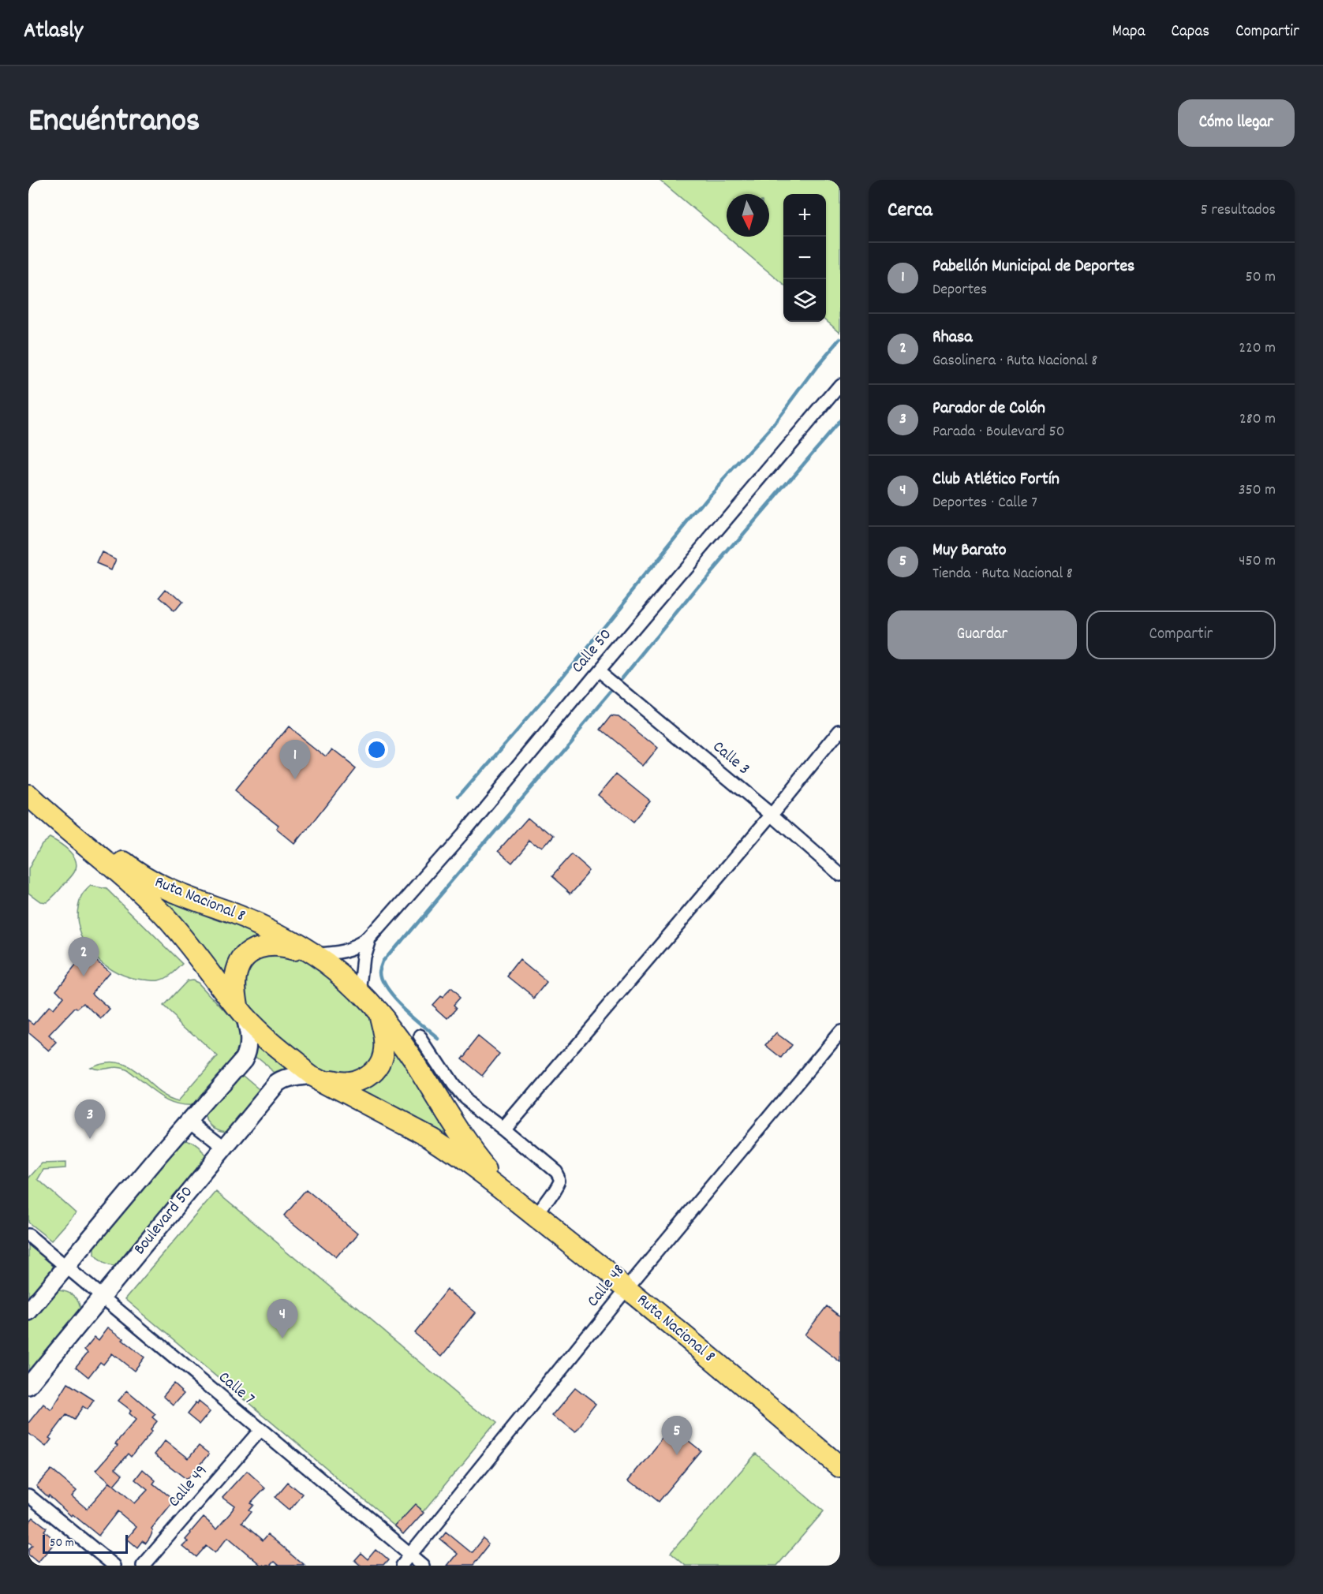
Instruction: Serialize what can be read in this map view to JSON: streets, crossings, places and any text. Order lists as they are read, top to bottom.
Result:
{
  "streets": {
    "highway": ["Ruta Nacional 8"],
    "main road": ["Boulevard 50"],
    "street": [
      "Calle 50",
      "Calle 3",
      "Calle 48",
      "Calle 7",
      "Calle 49"
    ]
  },
  "crossings": [
    ["Calle 50", "Calle 3"],
    ["Calle 50", "Ruta Nacional 8"],
    ["Calle 50", "Boulevard 50"],
    ["Ruta Nacional 8", "Boulevard 50"],
    ["Ruta Nacional 8", "Calle 48"],
    ["Boulevard 50", "Calle 7"],
    ["Calle 48", "Calle 7"],
    ["Calle 7", "Calle 49"]
  ],
  "scale_bar": "50 m",
  "north": "bottom",
  "page": {
    "header": "Atlasly",
    "nav": ["Mapa", "Capas", "Compartir"],
    "title": "Encuéntranos",
    "buttons": [
      "Cómo llegar",
      ["Guardar", "Compartir"]
    ],
    "heading": ["Cerca", "5 resultados"],
    "map_buttons": ["+", "−"],
    "list": [
      {
        "mark": "1",
        "name": "Pabellón Municipal de Deportes",
        "note": "Deportes",
        "value": "50 m"
      },
      {
        "mark": "2",
        "name": "Rhasa",
        "note": "Gasolinera · Ruta Nacional 8",
        "value": "220 m"
      },
      {
        "mark": "3",
        "name": "Parador de Colón",
        "note": "Parada · Boulevard 50",
        "value": "280 m"
      },
      {
        "mark": "4",
        "name": "Club Atlético Fortín",
        "note": "Deportes · Calle 7",
        "value": "350 m"
      },
      {
        "mark": "5",
        "name": "Muy Barato",
        "note": "Tienda · Ruta Nacional 8",
        "value": "450 m"
      }
    ],
    "pins": [
      "1",
      "2",
      "3",
      "4",
      "5"
    ],
    "scale": "50 m"
  }
}
